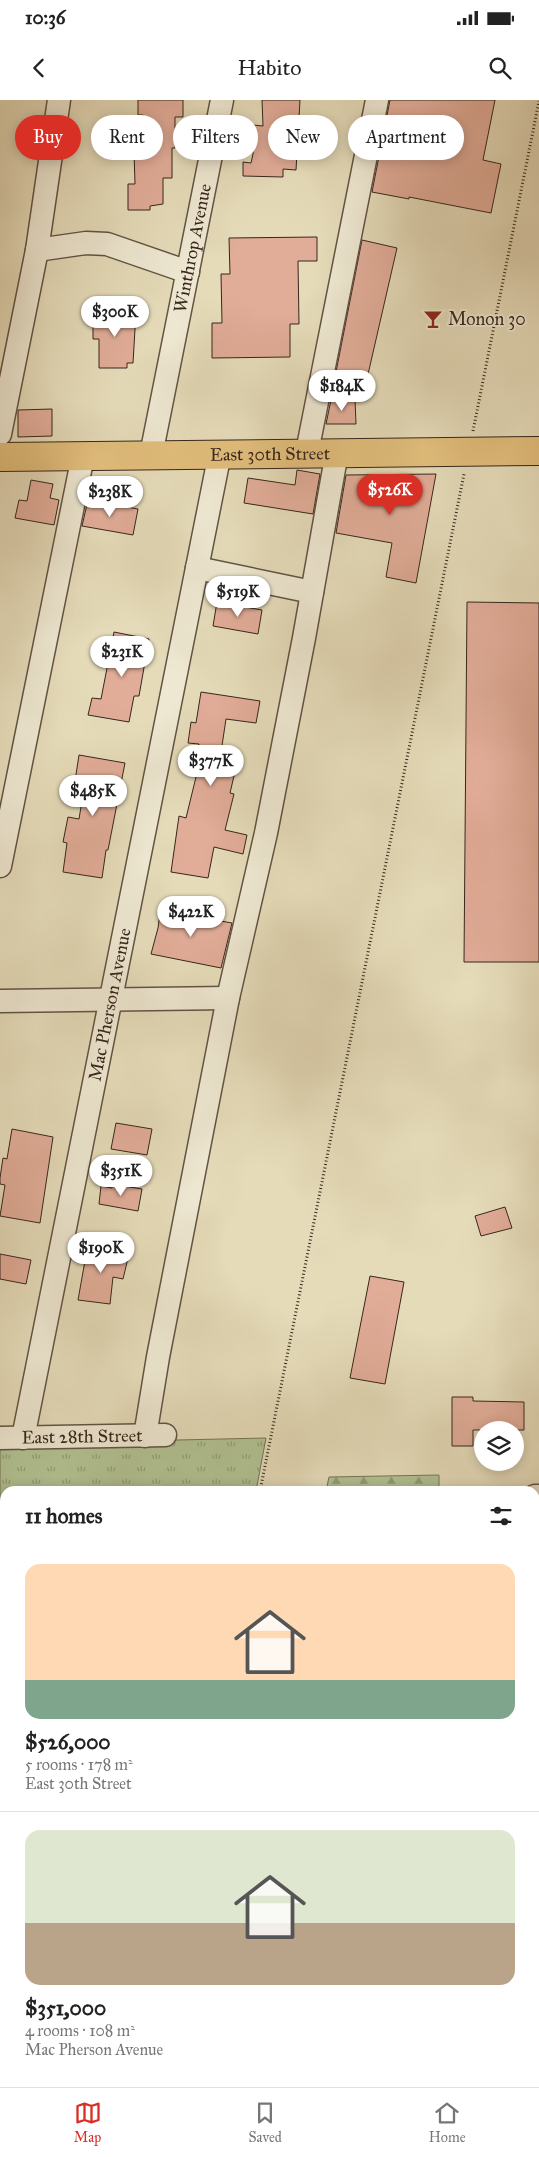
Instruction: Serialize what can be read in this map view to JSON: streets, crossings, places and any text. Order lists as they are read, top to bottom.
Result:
{
  "streets": {
    "main road": ["East 30th Street"],
    "street": ["Winthrop Avenue", "Mac Pherson Avenue", "East 28th Street"]
  },
  "crossings": [
    ["Winthrop Avenue", "East 30th Street"],
    ["East 30th Street", "Mac Pherson Avenue"],
    ["Mac Pherson Avenue", "East 28th Street"]
  ],
  "places": {
    "bar": ["Monon 30"]
  },
  "page": {
    "status": "10:36",
    "header": "Habito",
    "chip": [
      "Buy",
      "Rent",
      "Filters",
      "New",
      "Apartment"
    ],
    "price": [
      "$300K",
      "$184K",
      "$526K",
      "$238K",
      "$519K",
      "$231K",
      "$377K",
      "$485K",
      "$422K",
      "$351K",
      "$190K"
    ],
    "heading": "11 homes",
    "list": [
      {
        "name": "$526,000",
        "note": "5 rooms · 178 m² · East 30th Street"
      },
      {
        "name": "$351,000",
        "note": "4 rooms · 108 m² · Mac Pherson Avenue"
      }
    ],
    "tabs": ["Map", "Saved", "Home"]
  }
}
